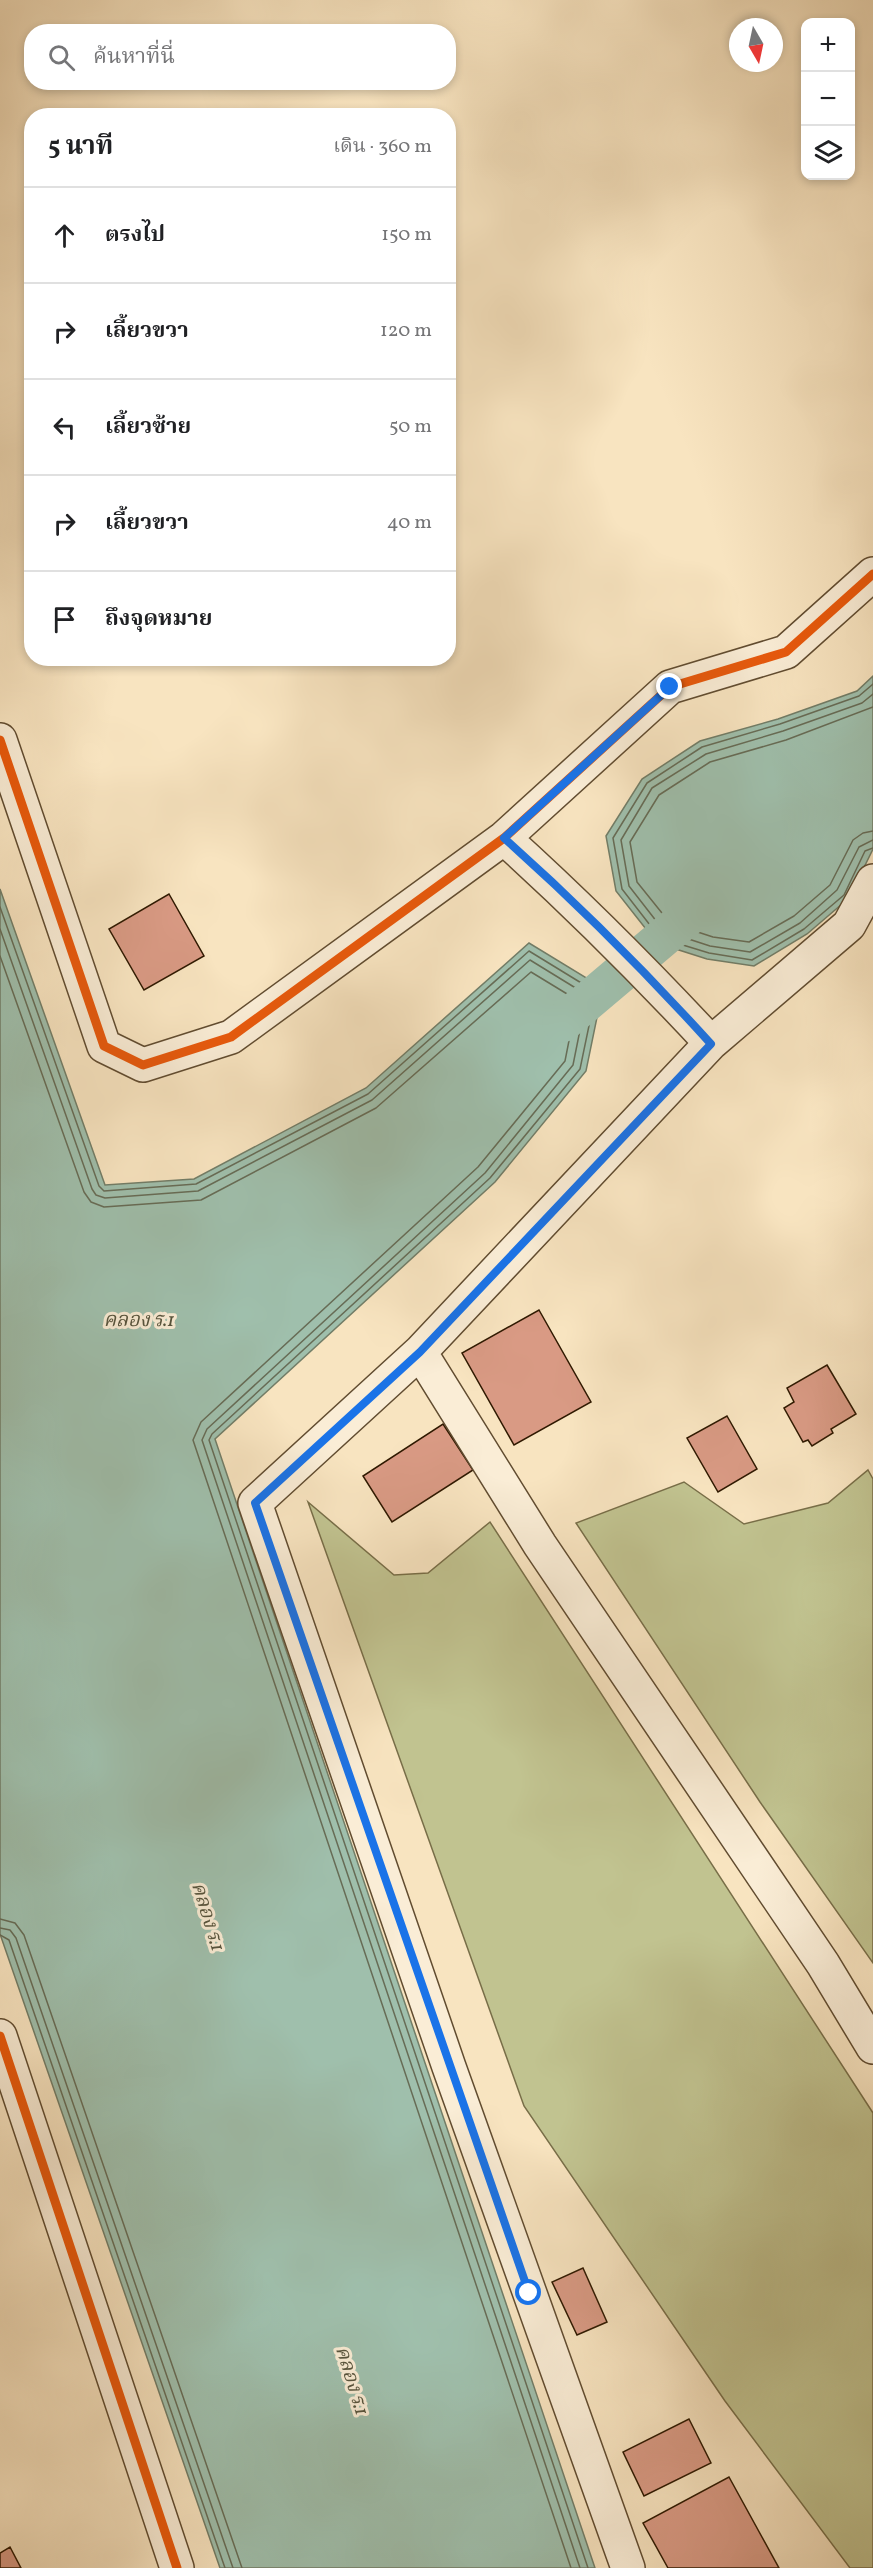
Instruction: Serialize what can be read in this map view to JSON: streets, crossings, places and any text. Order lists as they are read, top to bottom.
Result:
{
  "water": ["คลอง ร.1"],
  "north": "bottom",
  "page": {
    "map_buttons": ["+", "−"],
    "search": "ค้นหาที่นี่",
    "heading": ["5 นาที", "เดิน · 360 m"],
    "list": [
      ["ตรงไป", "150 m"],
      ["เลี้ยวขวา", "120 m"],
      ["เลี้ยวซ้าย", "50 m"],
      ["เลี้ยวขวา", "40 m"],
      "ถึงจุดหมาย"
    ]
  }
}
